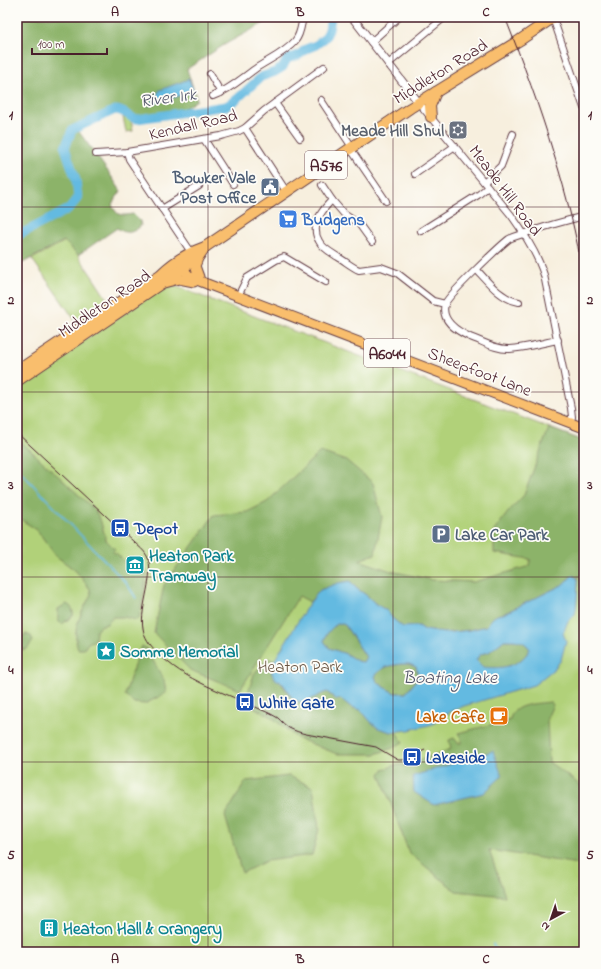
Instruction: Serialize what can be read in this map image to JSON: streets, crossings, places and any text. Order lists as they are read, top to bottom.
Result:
{
  "streets": {
    "highway": ["Middleton Road", "A576"],
    "main road": ["A6044", "Sheepfoot Lane"],
    "street": ["Kendall Road", "Meade Hill Road"]
  },
  "crossings": [
    ["Middleton Road", "A576"],
    ["Middleton Road", "Meade Hill Road"],
    ["Middleton Road", "Sheepfoot Lane"],
    ["A576", "Sheepfoot Lane"],
    ["Meade Hill Road", "Sheepfoot Lane"]
  ],
  "water": ["River Irk", "Boating Lake"],
  "parks": ["Heaton Park"],
  "places": {
    "synagogue": ["Meade Hill Shul"],
    "public building": ["Bowker Vale Post Office"],
    "supermarket": ["Budgens"],
    "bus stop": ["Depot", "White Gate", "Lakeside"],
    "parking": ["Lake Car Park"],
    "museum": ["Heaton Park Tramway"],
    "place": ["Somme Memorial"],
    "cafe": ["Lake Cafe"],
    "building": ["Heaton Hall & Orangery"]
  },
  "scale_bar": "100 m",
  "north": "bottom left",
  "grid": {
    "columns": ["A", "B", "C"],
    "rows": [
      "1",
      "2",
      "3",
      "4",
      "5"
    ]
  }
}
